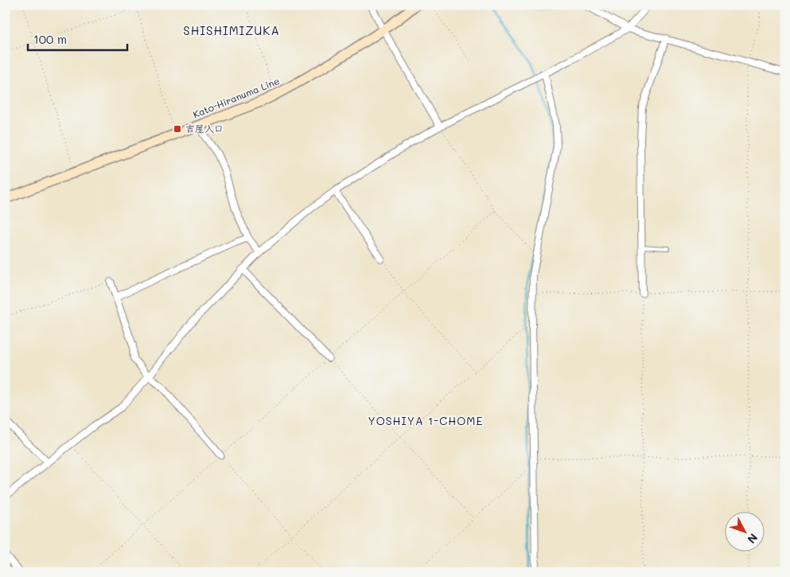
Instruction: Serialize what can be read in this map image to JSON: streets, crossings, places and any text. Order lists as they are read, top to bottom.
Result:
{
  "streets": {
    "main road": ["Kato-Hiranuma Line"]
  },
  "districts": ["SHISHIMIZUKA", "YOSHIYA 1-CHOME"],
  "places": {
    "transit": ["吉屋入口"]
  },
  "scale_bar": "100 m",
  "north": "bottom right"
}
